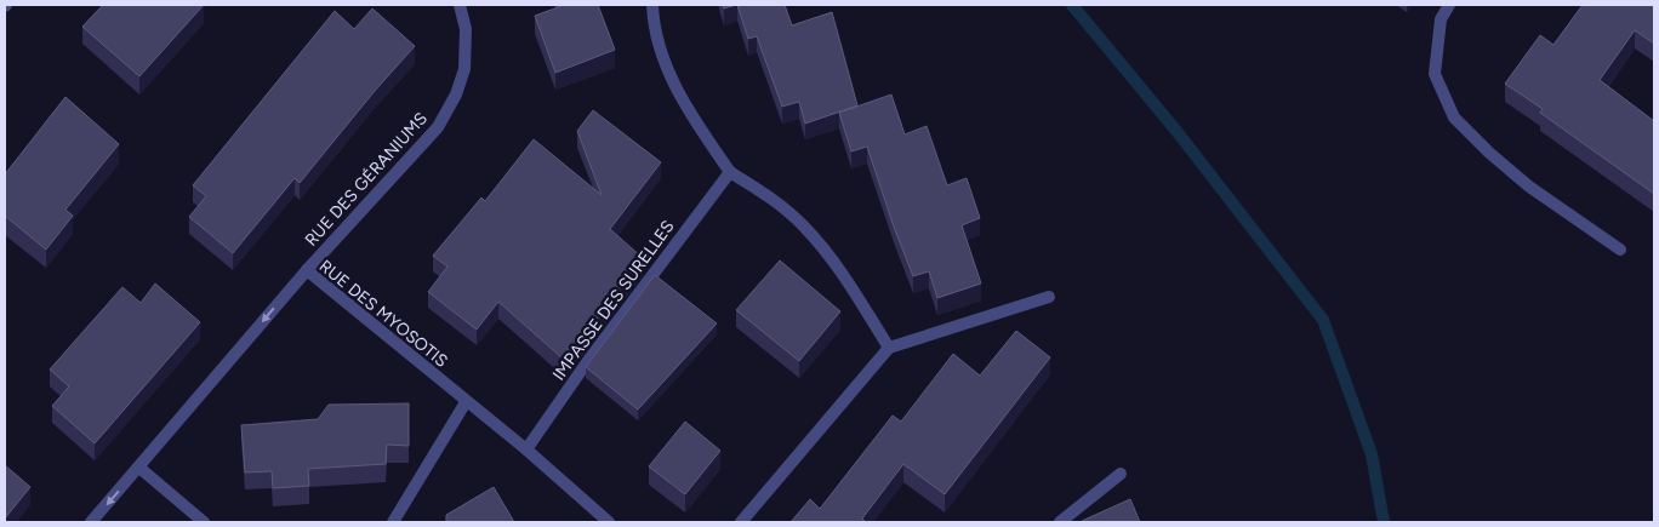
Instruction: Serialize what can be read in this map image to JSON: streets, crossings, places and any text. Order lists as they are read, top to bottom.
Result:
{
  "streets": {
    "street": ["RUE DES GÉRANIUMS", "IMPASSE DES SURELLES", "RUE DES MYOSOTIS"]
  },
  "crossings": [
    ["RUE DES GÉRANIUMS", "RUE DES MYOSOTIS"],
    ["IMPASSE DES SURELLES", "RUE DES MYOSOTIS"]
  ],
  "one_way": ["RUE DES MYOSOTIS"]
}
